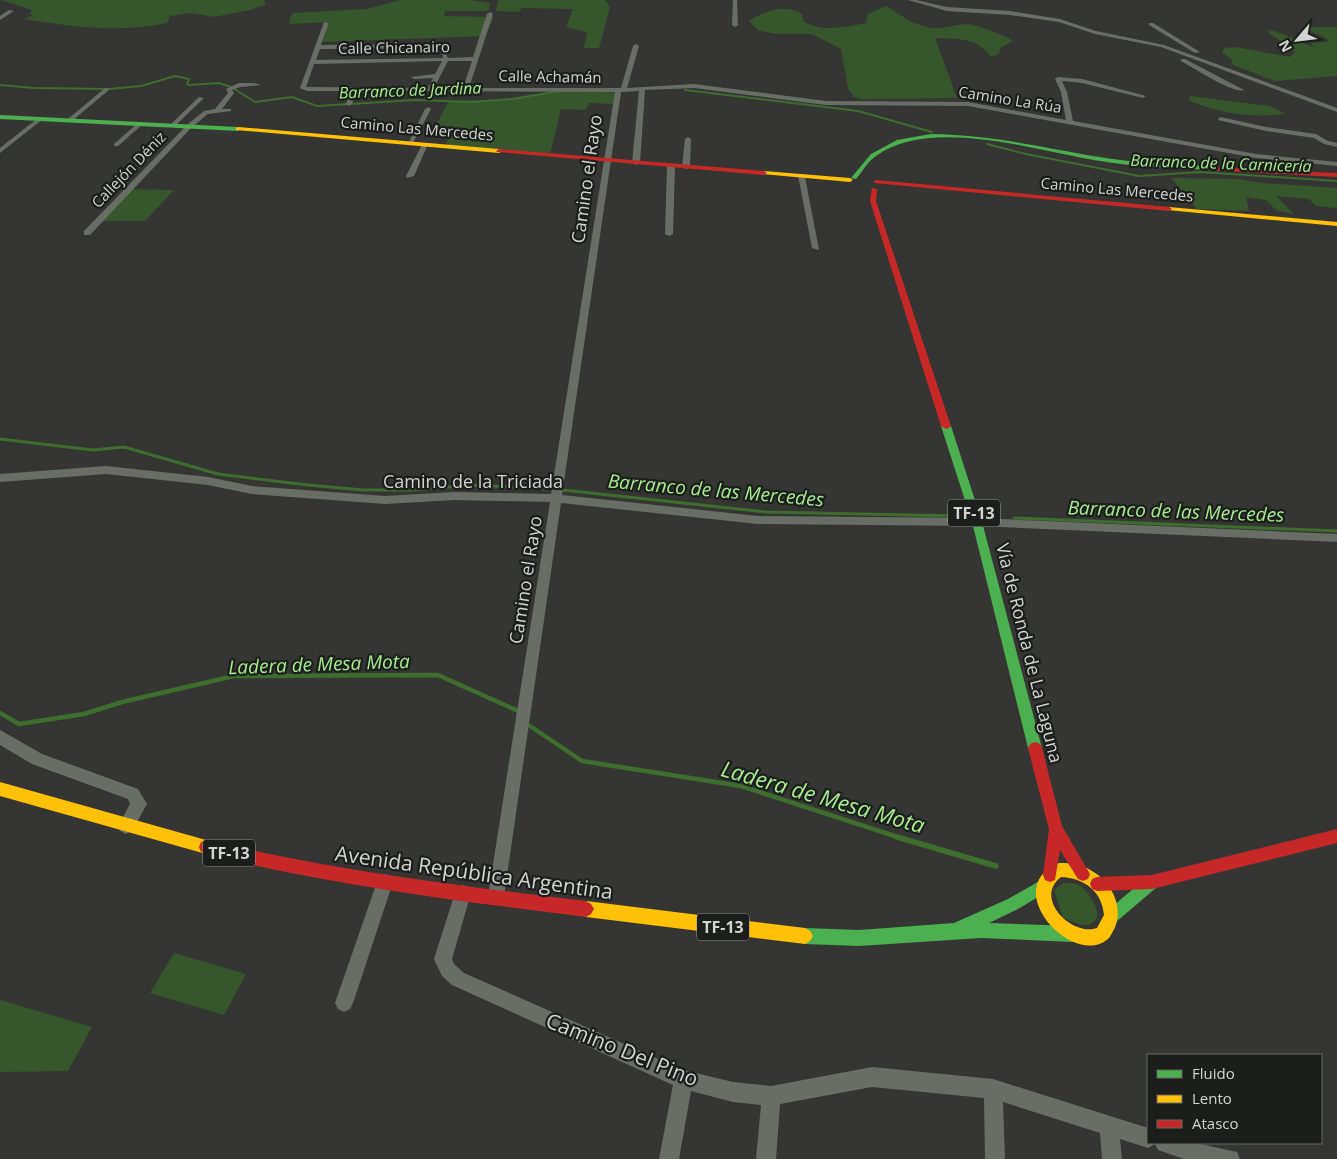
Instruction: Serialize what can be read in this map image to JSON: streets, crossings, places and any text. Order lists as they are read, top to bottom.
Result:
{
  "streets": {
    "main road": [
      "Camino Las Mercedes",
      "TF-13",
      "Vía de Ronda de La Laguna",
      "Avenida República Argentina"
    ],
    "street": [
      "Calle Chicanairo",
      "Calle Achamán",
      "Camino La Rúa",
      "Callejón Déniz",
      "Camino el Rayo",
      "Camino de la Triciada",
      "Camino Del Pino"
    ]
  },
  "crossings": [
    ["Calle Chicanairo", "Calle Achamán"],
    ["Calle Achamán", "Camino La Rúa"],
    ["Calle Achamán", "Camino el Rayo"],
    ["Camino La Rúa", "Camino el Rayo"],
    ["Camino Las Mercedes", "Callejón Déniz"],
    ["Camino Las Mercedes", "Camino el Rayo"],
    ["Camino Las Mercedes", "Vía de Ronda de La Laguna"],
    ["Camino el Rayo", "Camino de la Triciada"],
    ["Camino el Rayo", "Avenida República Argentina"],
    ["Camino de la Triciada", "Vía de Ronda de La Laguna"],
    ["TF-13", "Vía de Ronda de La Laguna"],
    ["TF-13", "Avenida República Argentina"],
    ["Vía de Ronda de La Laguna", "Avenida República Argentina"],
    ["Avenida República Argentina", "Camino Del Pino"]
  ],
  "water": [
    "Barranco de Jardina",
    "Barranco de la Carnicería",
    "Barranco de las Mercedes",
    "Ladera de Mesa Mota"
  ],
  "legend": ["Fluido", "Lento", "Atasco"],
  "north": "bottom left"
}
